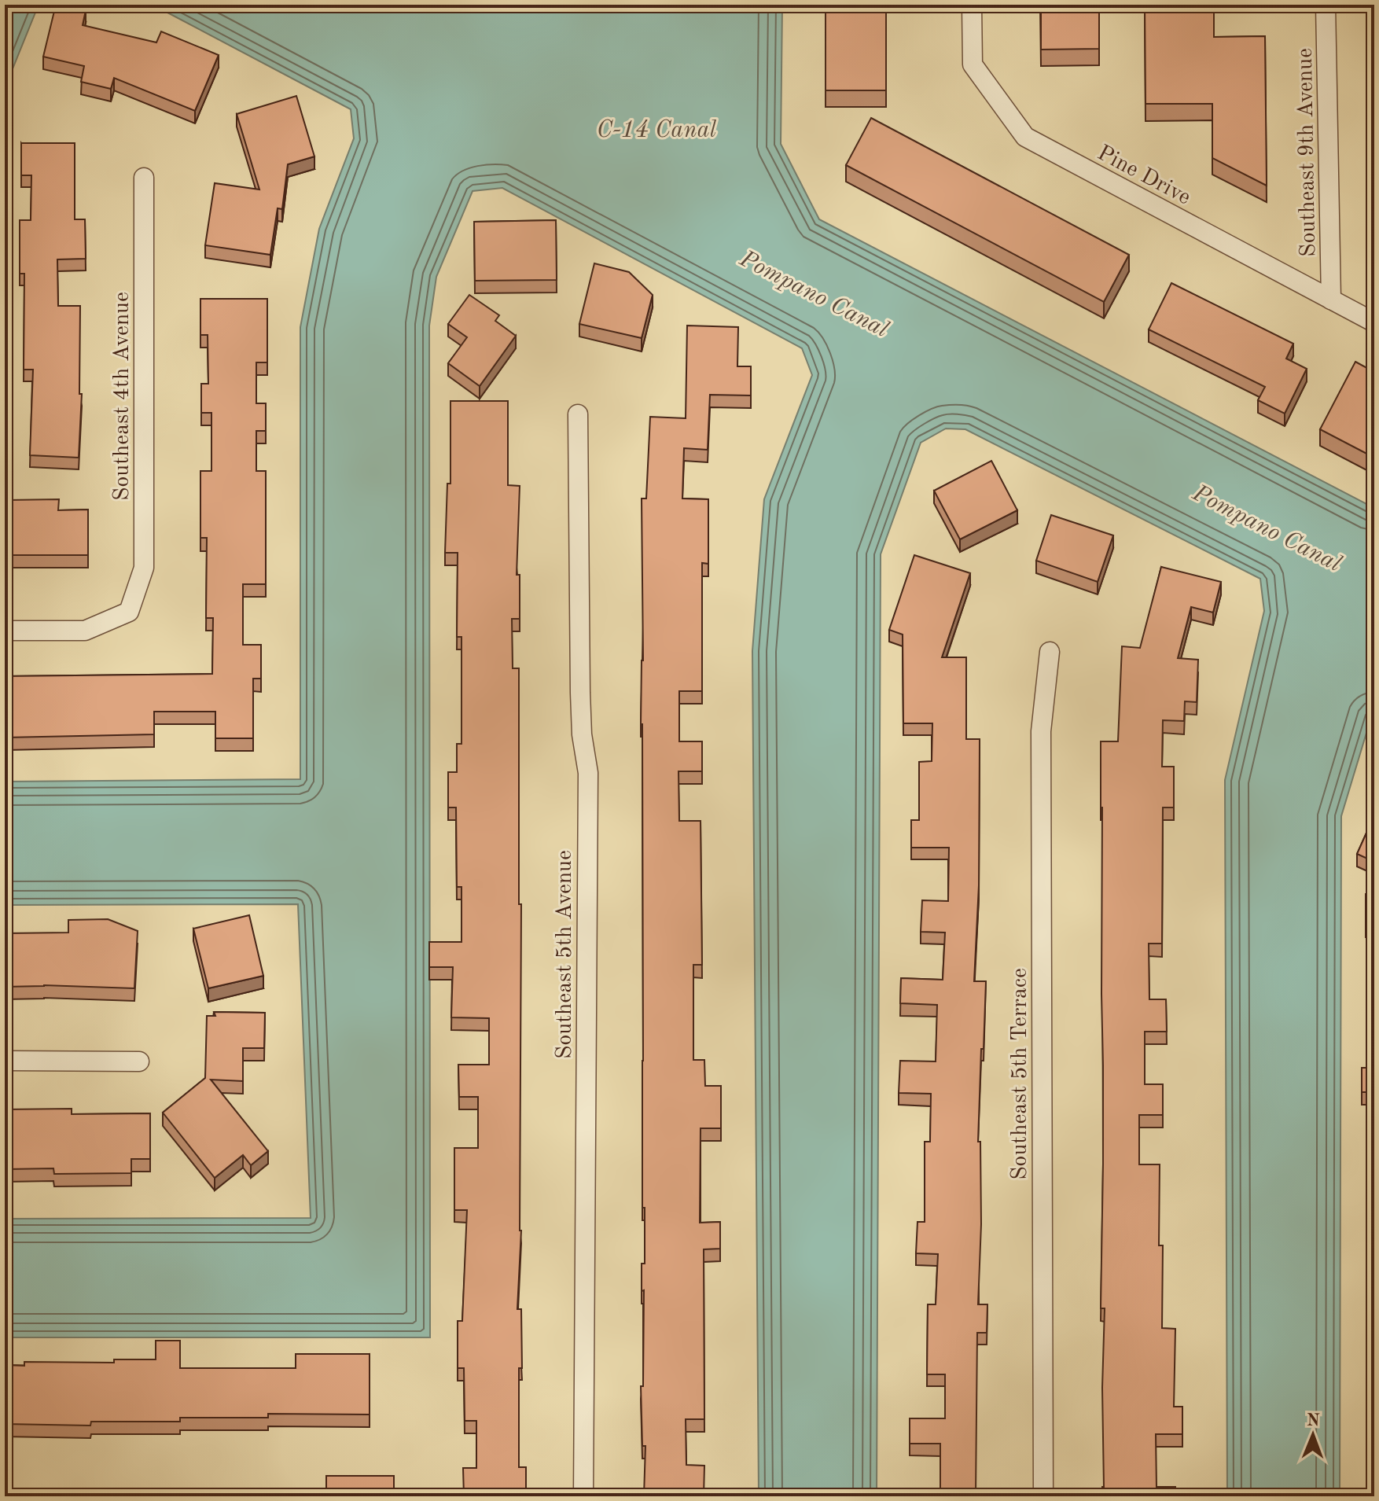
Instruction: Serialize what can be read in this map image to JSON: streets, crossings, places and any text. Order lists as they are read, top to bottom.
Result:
{
  "streets": {
    "street": [
      "Southeast 9th Avenue",
      "Pine Drive",
      "Southeast 4th Avenue",
      "Southeast 5th Avenue",
      "Southeast 5th Terrace"
    ]
  },
  "crossings": [
    ["Southeast 9th Avenue", "Pine Drive"]
  ],
  "water": ["C-14 Canal", "Pompano Canal"],
  "north": "top"
}
